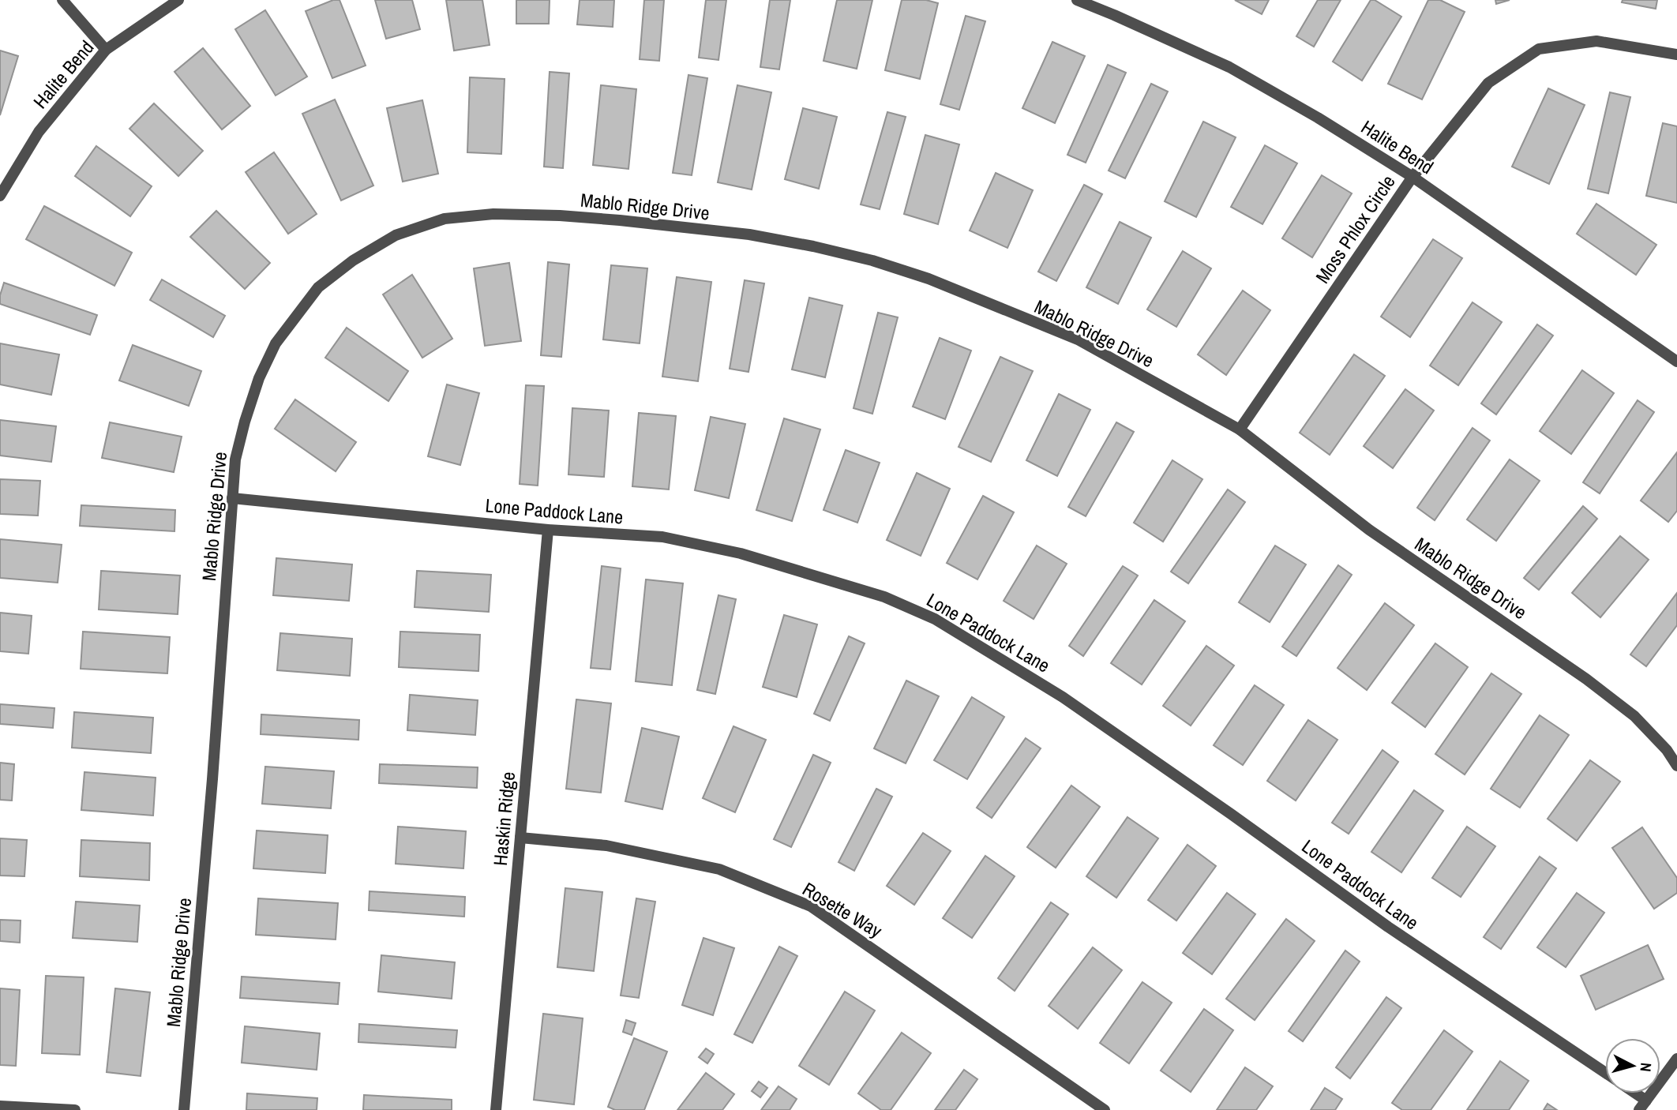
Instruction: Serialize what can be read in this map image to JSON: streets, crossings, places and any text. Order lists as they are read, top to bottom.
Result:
{
  "streets": {
    "street": [
      "Halite Bend",
      "Mablo Ridge Drive",
      "Moss Phlox Circle",
      "Lone Paddock Lane",
      "Haskin Ridge",
      "Rosette Way"
    ]
  },
  "crossings": [
    ["Halite Bend", "Moss Phlox Circle"],
    ["Mablo Ridge Drive", "Moss Phlox Circle"],
    ["Mablo Ridge Drive", "Lone Paddock Lane"],
    ["Lone Paddock Lane", "Haskin Ridge"],
    ["Haskin Ridge", "Rosette Way"]
  ],
  "north": "right"
}
